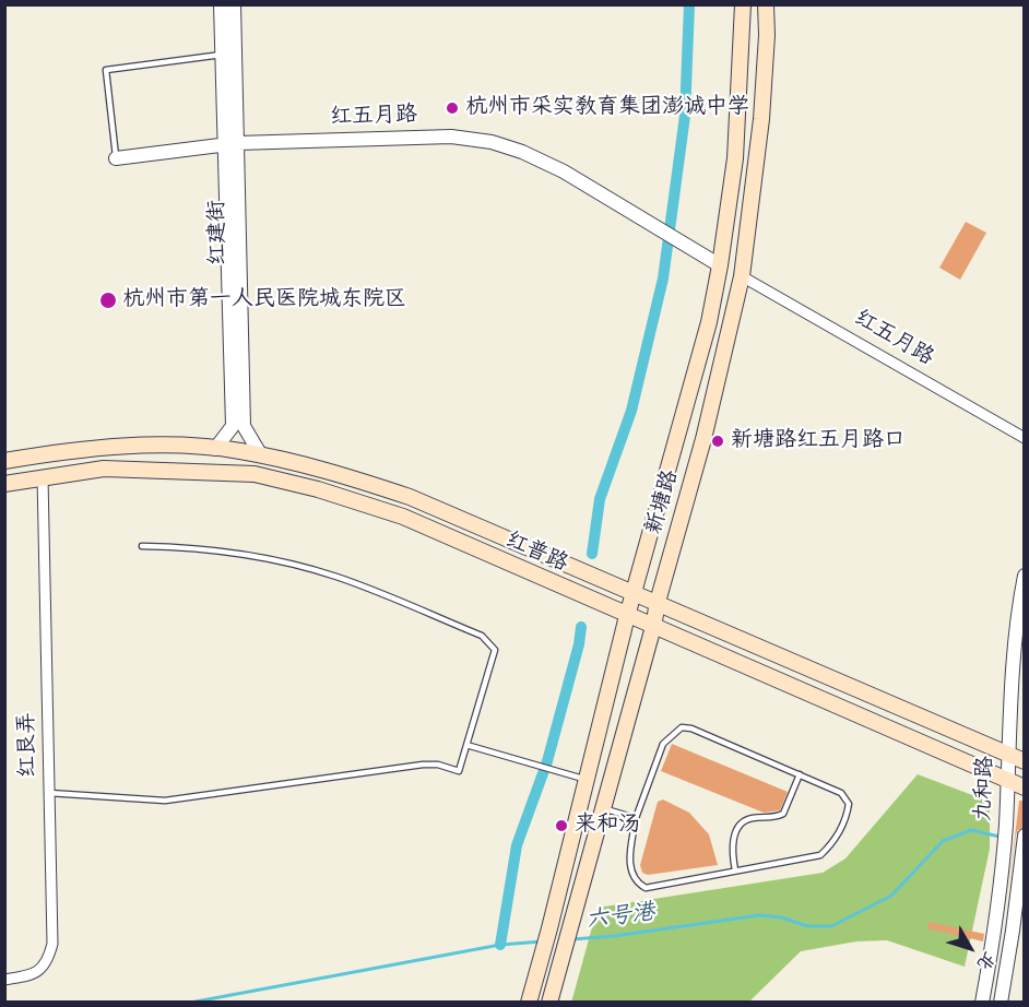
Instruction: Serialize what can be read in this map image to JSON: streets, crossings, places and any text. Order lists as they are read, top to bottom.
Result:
{
  "streets": {
    "main road": ["新塘路", "红普路"],
    "street": [
      "红五月路",
      "红建街",
      "红艮弄",
      "九和路"
    ]
  },
  "crossings": [
    ["红五月路", "红建街"],
    ["红五月路", "新塘路"],
    ["红建街", "红普路"],
    ["新塘路", "红普路"],
    ["红普路", "红艮弄"],
    ["红普路", "九和路"]
  ],
  "water": ["六号港"],
  "places": [
    "杭州市采实教育集团澎诚中学",
    "杭州市第一人民医院城东院区",
    "新塘路红五月路口",
    "来和汤"
  ],
  "north": "bottom right"
}
